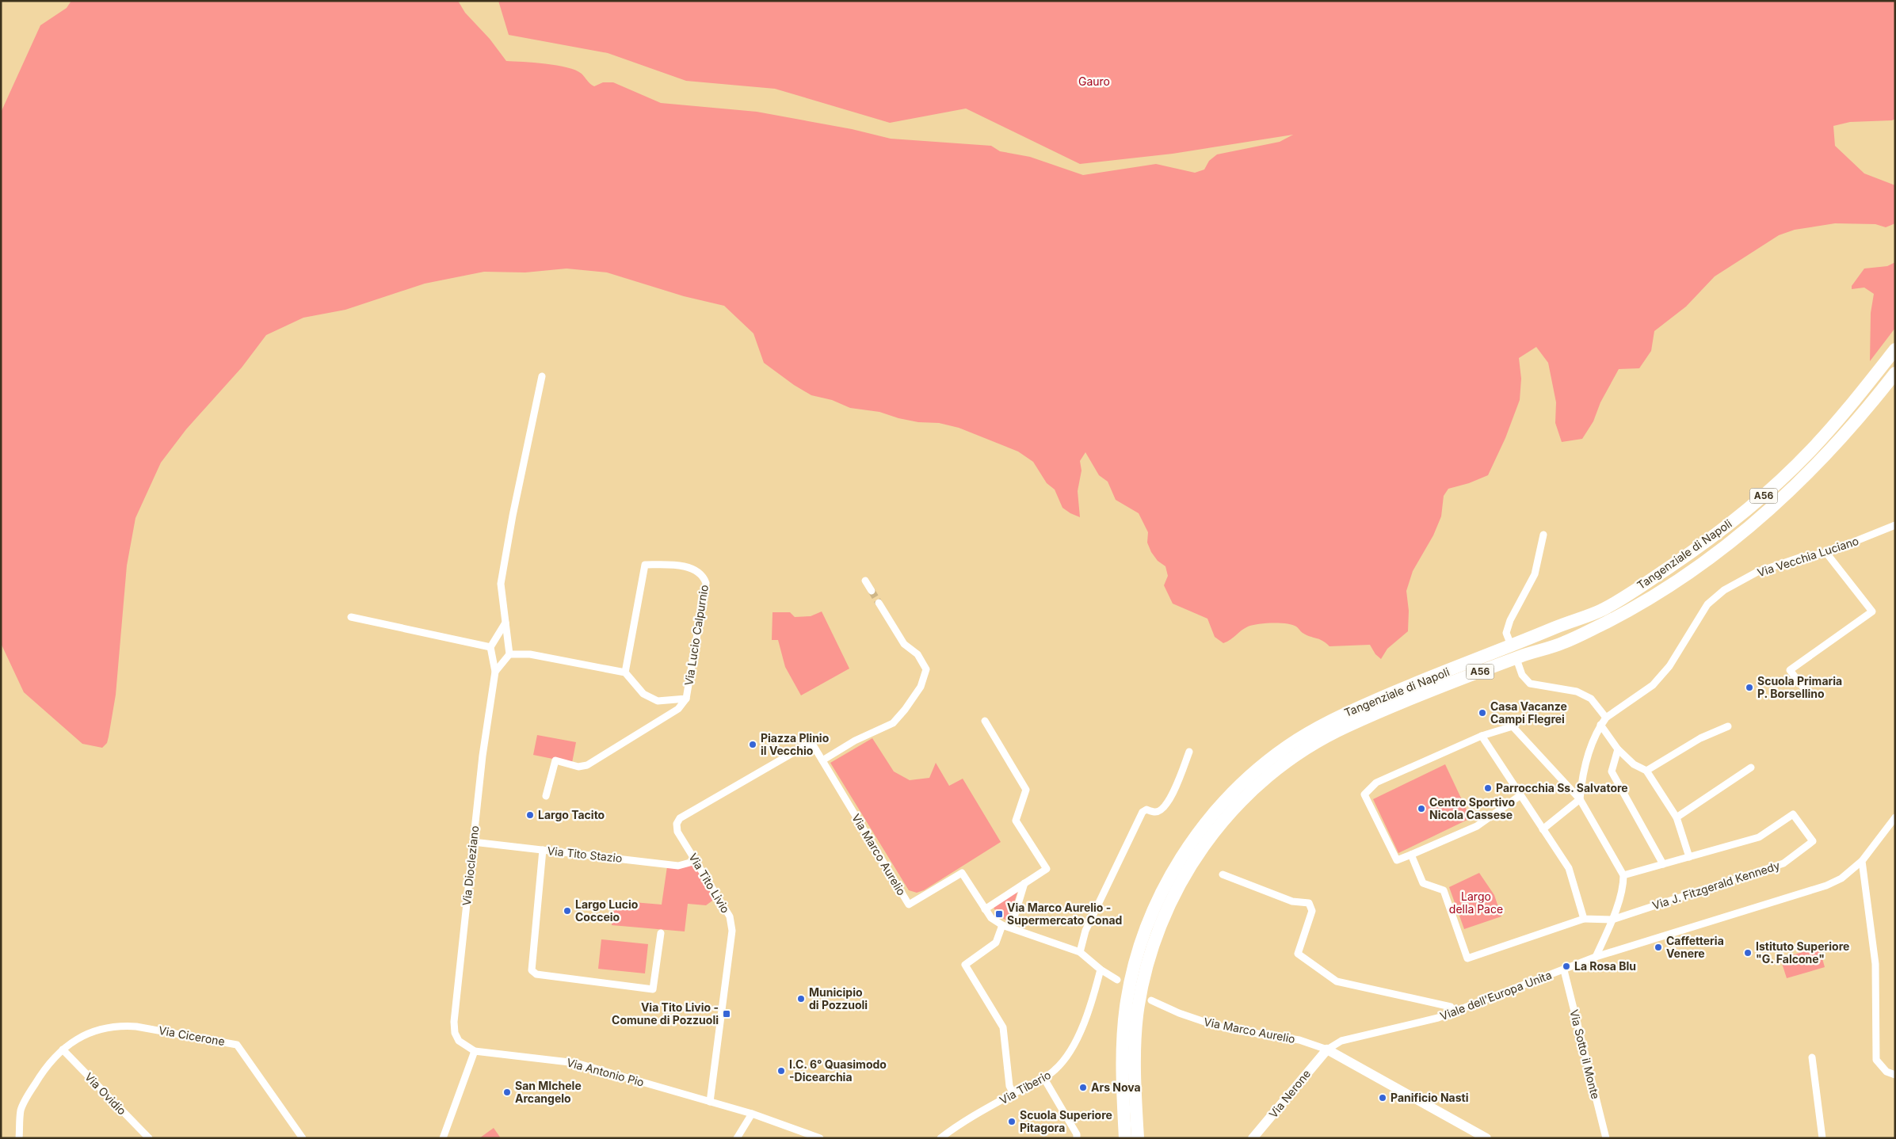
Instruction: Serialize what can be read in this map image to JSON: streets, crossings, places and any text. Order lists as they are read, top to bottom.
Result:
{
  "streets": {
    "highway": ["A56", "Tangenziale di Napoli"],
    "street": [
      "Via Vecchia Luciano",
      "Via Lucio Calpurnio",
      "Via Tito Stazio",
      "Via Marco Aurelio",
      "Via Diocleziano",
      "Via Tito Livio",
      "Via J. Fitzgerald Kennedy",
      "Viale dell'Europa Unita",
      "Via Cicerone",
      "Via Sotto il Monte",
      "Via Antonio Pio",
      "Via Tiberio",
      "Via Ovidio",
      "Via Nerone"
    ]
  },
  "crossings": [
    ["Via Tito Stazio", "Via Diocleziano"],
    ["Via Tito Stazio", "Via Tito Livio"],
    ["Via Marco Aurelio", "Via Tito Livio"],
    ["Via Marco Aurelio", "Viale dell'Europa Unita"],
    ["Via Marco Aurelio", "Via Tiberio"],
    ["Via Marco Aurelio", "Via Nerone"],
    ["Via Diocleziano", "Via Antonio Pio"],
    ["Via Tito Livio", "Via Antonio Pio"],
    ["Viale dell'Europa Unita", "Via Sotto il Monte"],
    ["Viale dell'Europa Unita", "Via Nerone"],
    ["Via Cicerone", "Via Ovidio"]
  ],
  "parks": ["Gauro", "Largo della Pace"],
  "places": {
    "other": [
      "Scuola Primaria P. Borsellino",
      "Casa Vacanze Campi Flegrei",
      "Piazza Plinio il Vecchio",
      "Parrocchia Ss. Salvatore",
      "Centro Sportivo Nicola Cassese",
      "Largo Tacito",
      "Largo Lucio Cocceio",
      "Caffetteria Venere",
      "Istituto Superiore \"G. Falcone\"",
      "La Rosa Blu",
      "Municipio di Pozzuoli",
      "I.C. 6° Quasimodo -Dicearchia",
      "Ars Nova",
      "San MIchele Arcangelo",
      "Panificio Nasti",
      "Scuola Superiore Pitagora"
    ],
    "transit": ["Via Marco Aurelio - Supermercato Conad", "Via Tito Livio - Comune di Pozzuoli"]
  }
}
